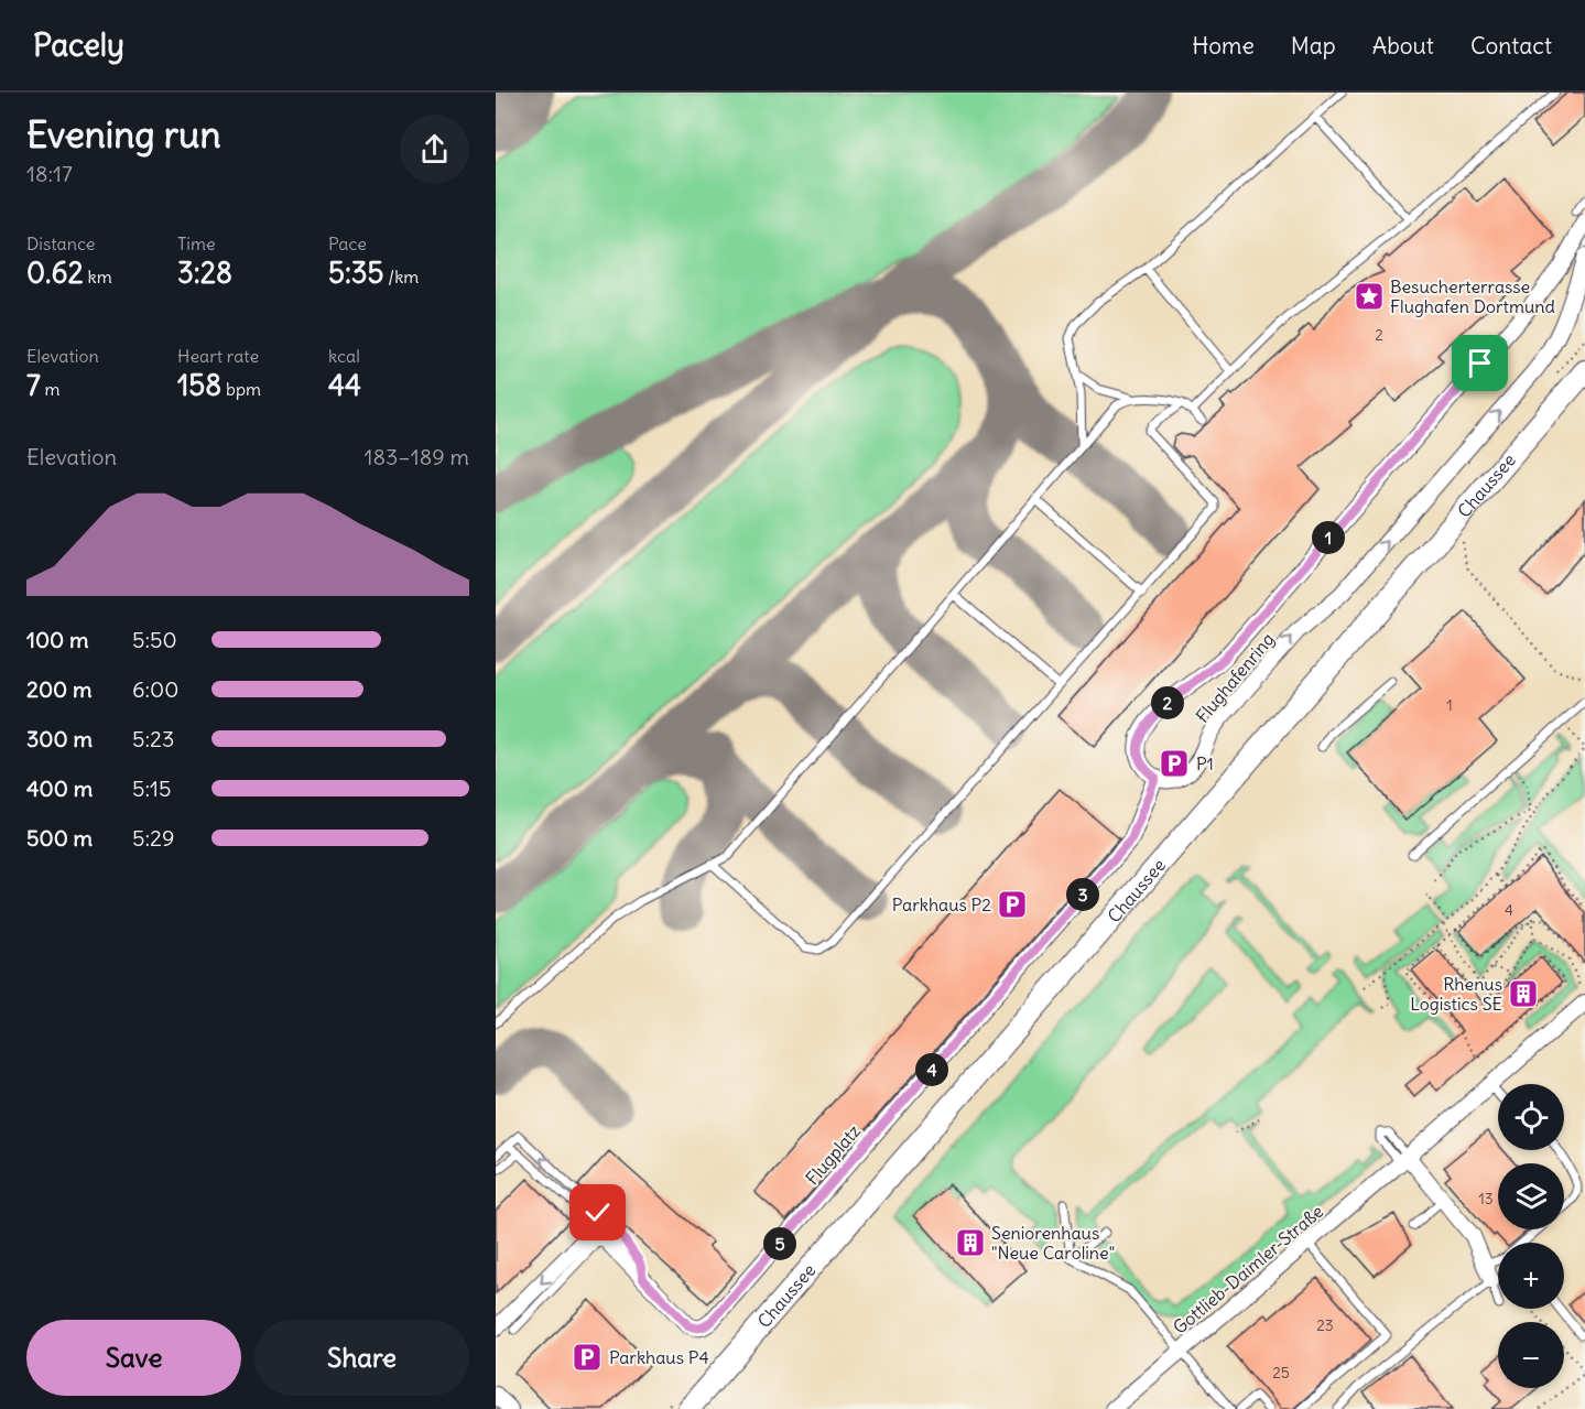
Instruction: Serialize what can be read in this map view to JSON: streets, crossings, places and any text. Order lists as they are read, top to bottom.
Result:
{
  "streets": {
    "main road": ["Chaussee"],
    "street": ["Flughafenring", "Flugplatz", "Gottlieb-Daimler-Straße"]
  },
  "crossings": [
    ["Flughafenring", "Flugplatz"]
  ],
  "places": {
    "place": ["Besucherterrasse Flughafen Dortmund"],
    "parking": ["P1", "Parkhaus P2", "Parkhaus P4"],
    "building": ["Rhenus Logistics SE", "Seniorenhaus \"Neue Caroline\""]
  },
  "house_numbers": [
    "2",
    "1",
    "4",
    "13",
    "23",
    "25"
  ],
  "page": {
    "header": "Pacely",
    "nav": [
      "Home",
      "Map",
      "About",
      "Contact"
    ],
    "heading": ["Evening run", "18:17"],
    "stats": [
      ["Distance", "0.62 km"],
      ["Time", "3:28"],
      ["Pace", "5:35 /km"],
      ["Elevation", "7 m"],
      ["Heart rate", "158 bpm"],
      ["kcal", "44"]
    ],
    "chart": ["Elevation", "183–189 m"],
    "pins": [
      "1",
      "2",
      "3",
      "4",
      "5"
    ],
    "list": [
      {
        "name": "100 m",
        "note": "5:50"
      },
      {
        "name": "200 m",
        "note": "6:00"
      },
      {
        "name": "300 m",
        "note": "5:23"
      },
      {
        "name": "400 m",
        "note": "5:15"
      },
      {
        "name": "500 m",
        "note": "5:29"
      }
    ],
    "map_buttons": ["+", "−"],
    "buttons": ["Save", "Share"]
  }
}
